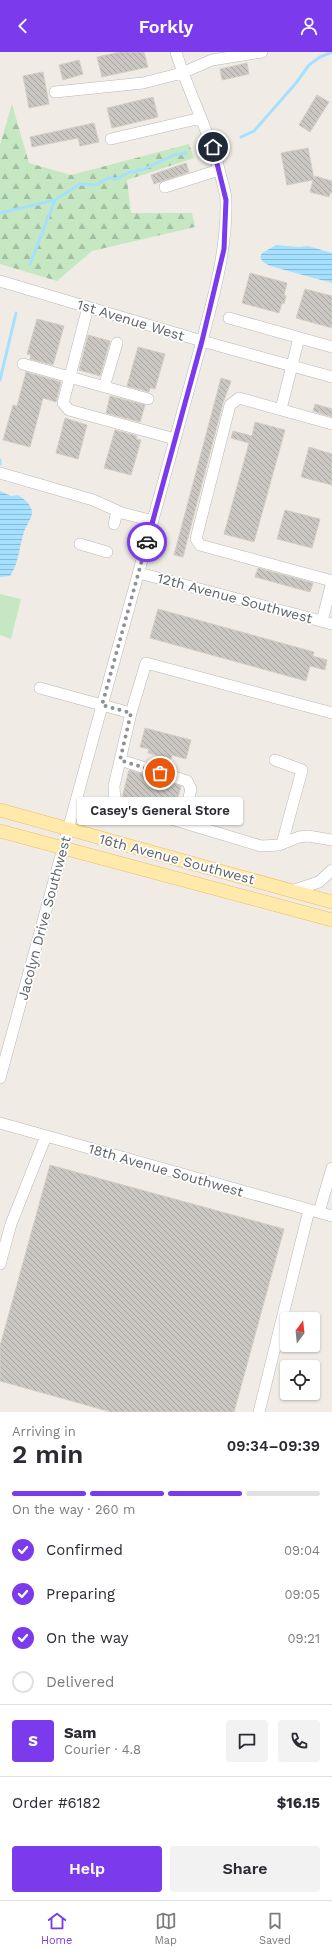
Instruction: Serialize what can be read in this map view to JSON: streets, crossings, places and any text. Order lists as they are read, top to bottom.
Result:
{
  "streets": {
    "main road": ["16th Avenue Southwest"],
    "street": [
      "1st Avenue West",
      "12th Avenue Southwest",
      "Jacolyn Drive Southwest",
      "18th Avenue Southwest"
    ]
  },
  "crossings": [
    ["1st Avenue West", "Jacolyn Drive Southwest"],
    ["12th Avenue Southwest", "Jacolyn Drive Southwest"],
    ["16th Avenue Southwest", "Jacolyn Drive Southwest"]
  ],
  "places": ["Casey's General Store"],
  "north": "top",
  "page": {
    "header": "Forkly",
    "bubble": "Casey's General Store",
    "heading": ["2 min", "Arriving in", "09:34–09:39"],
    "panel": [
      "Sam",
      "Courier · 4.8",
      "Order #6182",
      "$16.15"
    ],
    "bar": "On the way · 260 m",
    "list": [
      ["Confirmed", "09:04"],
      ["Preparing", "09:05"],
      ["On the way", "09:21"],
      "Delivered"
    ],
    "round": "S",
    "buttons": ["Help", "Share"],
    "tabs": ["Home", "Map", "Saved"]
  }
}
